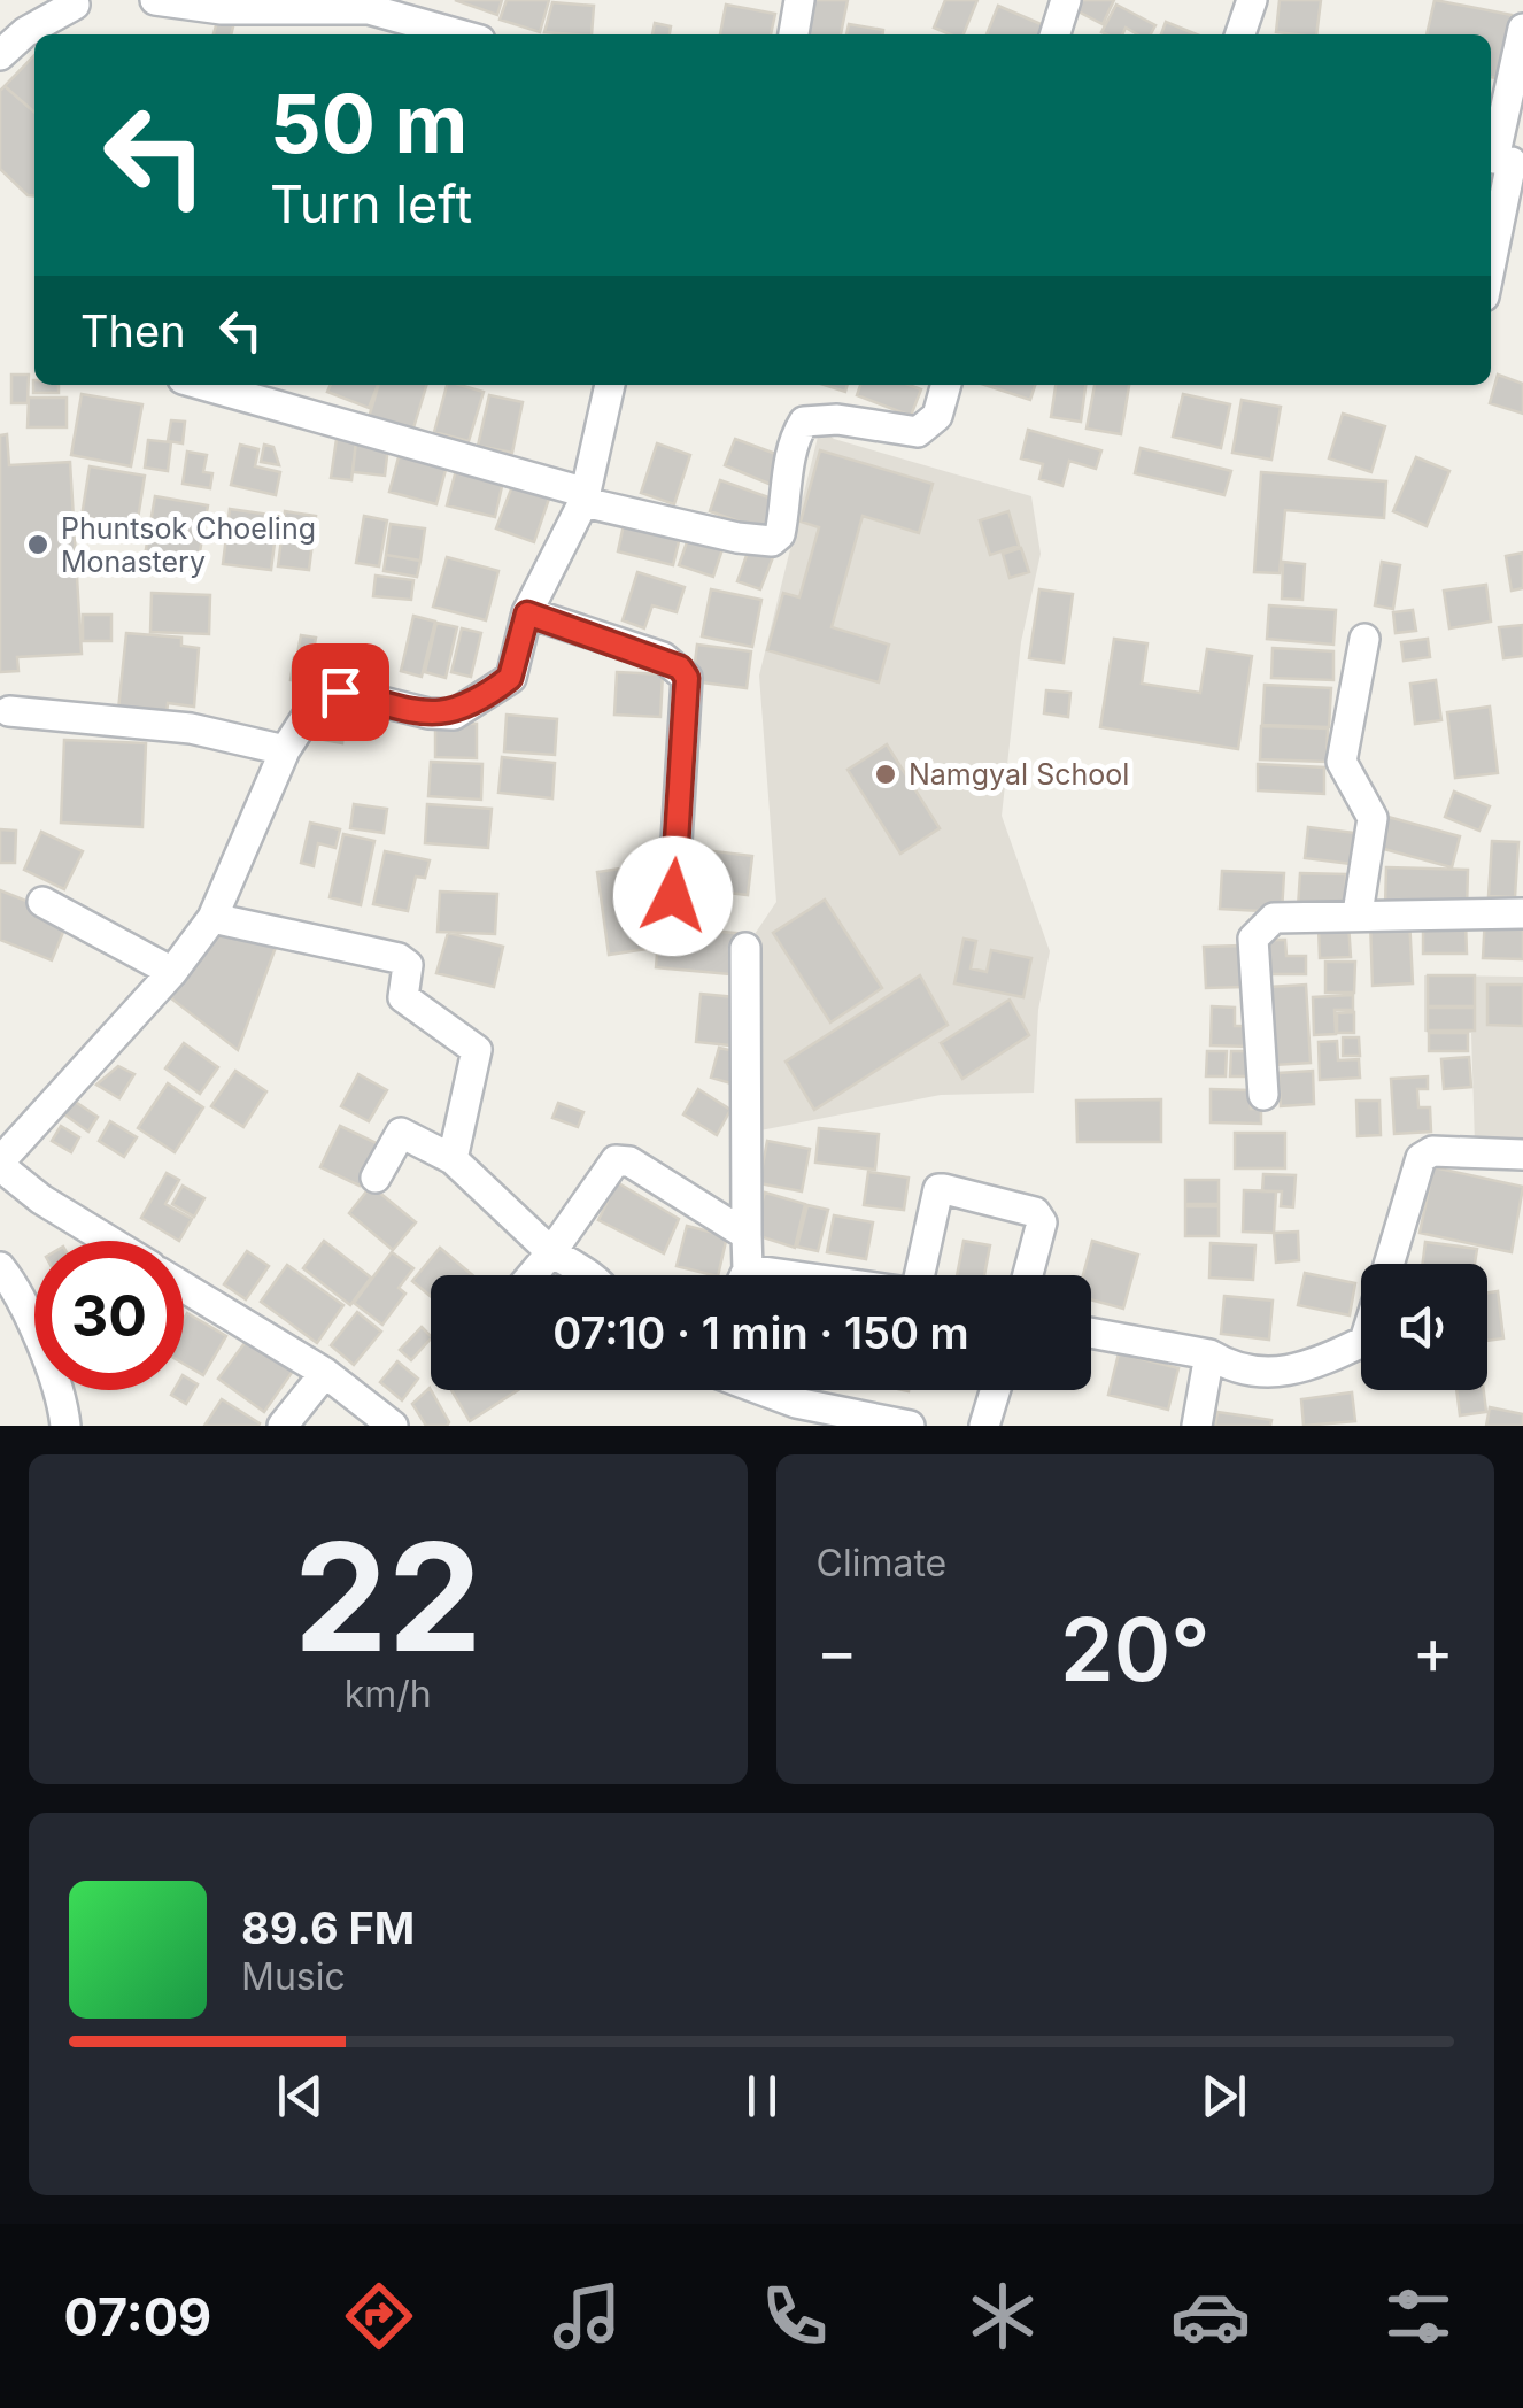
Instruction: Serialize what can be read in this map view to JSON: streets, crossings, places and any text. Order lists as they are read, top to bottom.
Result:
{
  "places": ["Phuntsok Choeling Monastery", "Namgyal School"],
  "page": {
    "turn": ["50 m", "Turn left"],
    "then": "Then",
    "limit": "30",
    "trip": "07:10 · 1 min · 150 m",
    "tile": [
      ["22", "km/h"],
      "Climate"
    ],
    "heat": ["−", "20°", "+"],
    "song": ["89.6 FM", "Music"],
    "tabs": "07:09"
  }
}
